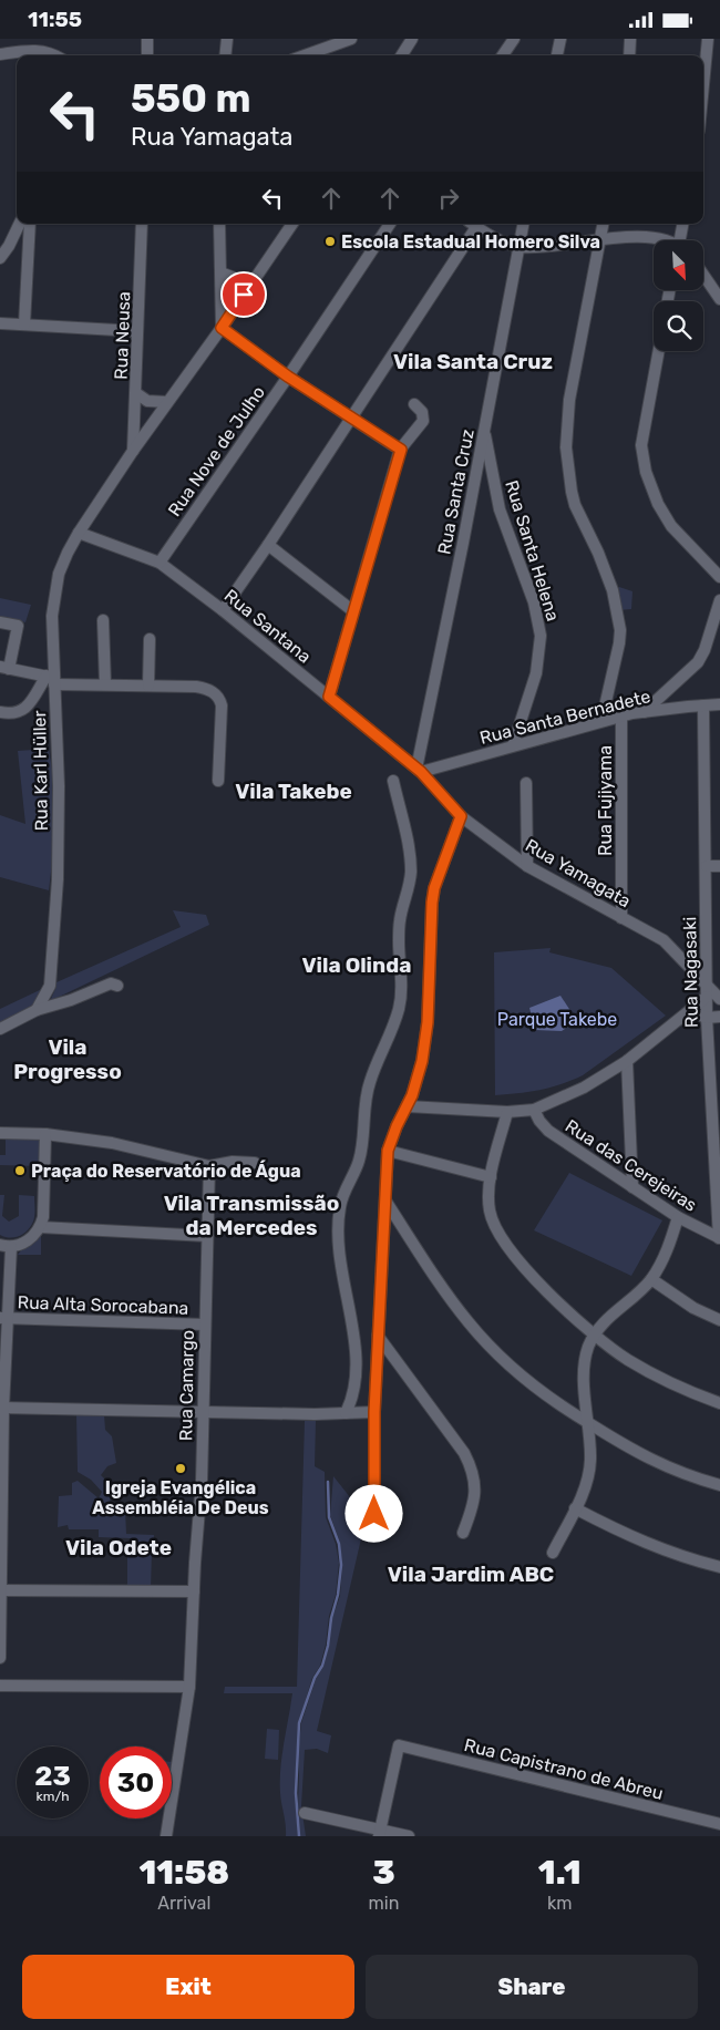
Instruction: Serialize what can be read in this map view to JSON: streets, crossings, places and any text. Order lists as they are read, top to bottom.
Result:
{
  "streets": {
    "street": [
      "Rua Neusa",
      "Rua Nove de Julho",
      "Rua Santa Cruz",
      "Rua Santa Helena",
      "Rua Santana",
      "Rua Santa Bernadete",
      "Rua Karl Hüller",
      "Rua Fujiyama",
      "Rua Yamagata",
      "Rua Nagasaki",
      "Rua das Cerejeiras",
      "Rua Alta Sorocabana",
      "Rua Camargo",
      "Rua Capistrano de Abreu"
    ]
  },
  "crossings": [
    ["Rua Neusa", "Rua Karl Hüller"],
    ["Rua Nove de Julho", "Rua Santana"],
    ["Rua Santa Cruz", "Rua Santa Helena"],
    ["Rua Santa Cruz", "Rua Santana"],
    ["Rua Santa Cruz", "Rua Santa Bernadete"],
    ["Rua Santa Cruz", "Rua Yamagata"],
    ["Rua Santa Helena", "Rua Santa Bernadete"],
    ["Rua Santana", "Rua Santa Bernadete"],
    ["Rua Santana", "Rua Karl Hüller"],
    ["Rua Santana", "Rua Yamagata"],
    ["Rua Santa Bernadete", "Rua Fujiyama"],
    ["Rua Santa Bernadete", "Rua Yamagata"],
    ["Rua Santa Bernadete", "Rua Nagasaki"],
    ["Rua Fujiyama", "Rua Yamagata"],
    ["Rua Yamagata", "Rua Nagasaki"],
    ["Rua Nagasaki", "Rua das Cerejeiras"],
    ["Rua Alta Sorocabana", "Rua Camargo"]
  ],
  "districts": [
    "Vila Santa Cruz",
    "Vila Takebe",
    "Vila Olinda",
    "Vila Progresso",
    "Vila Transmissão da Mercedes",
    "Vila Odete",
    "Vila Jardim ABC"
  ],
  "parks": ["Parque Takebe"],
  "places": ["Escola Estadual Homero Silva", "Praça do Reservatório de Água", "Igreja Evangélica Assembléia De Deus"],
  "north": "bottom right",
  "page": {
    "status": "11:55",
    "turn": ["550 m", "Rua Yamagata"],
    "speed": "23 km/h",
    "limit": "30",
    "eta": [
      "11:58",
      "Arrival",
      "3",
      "min",
      "1.1",
      "km"
    ],
    "buttons": ["Exit", "Share"]
  }
}
